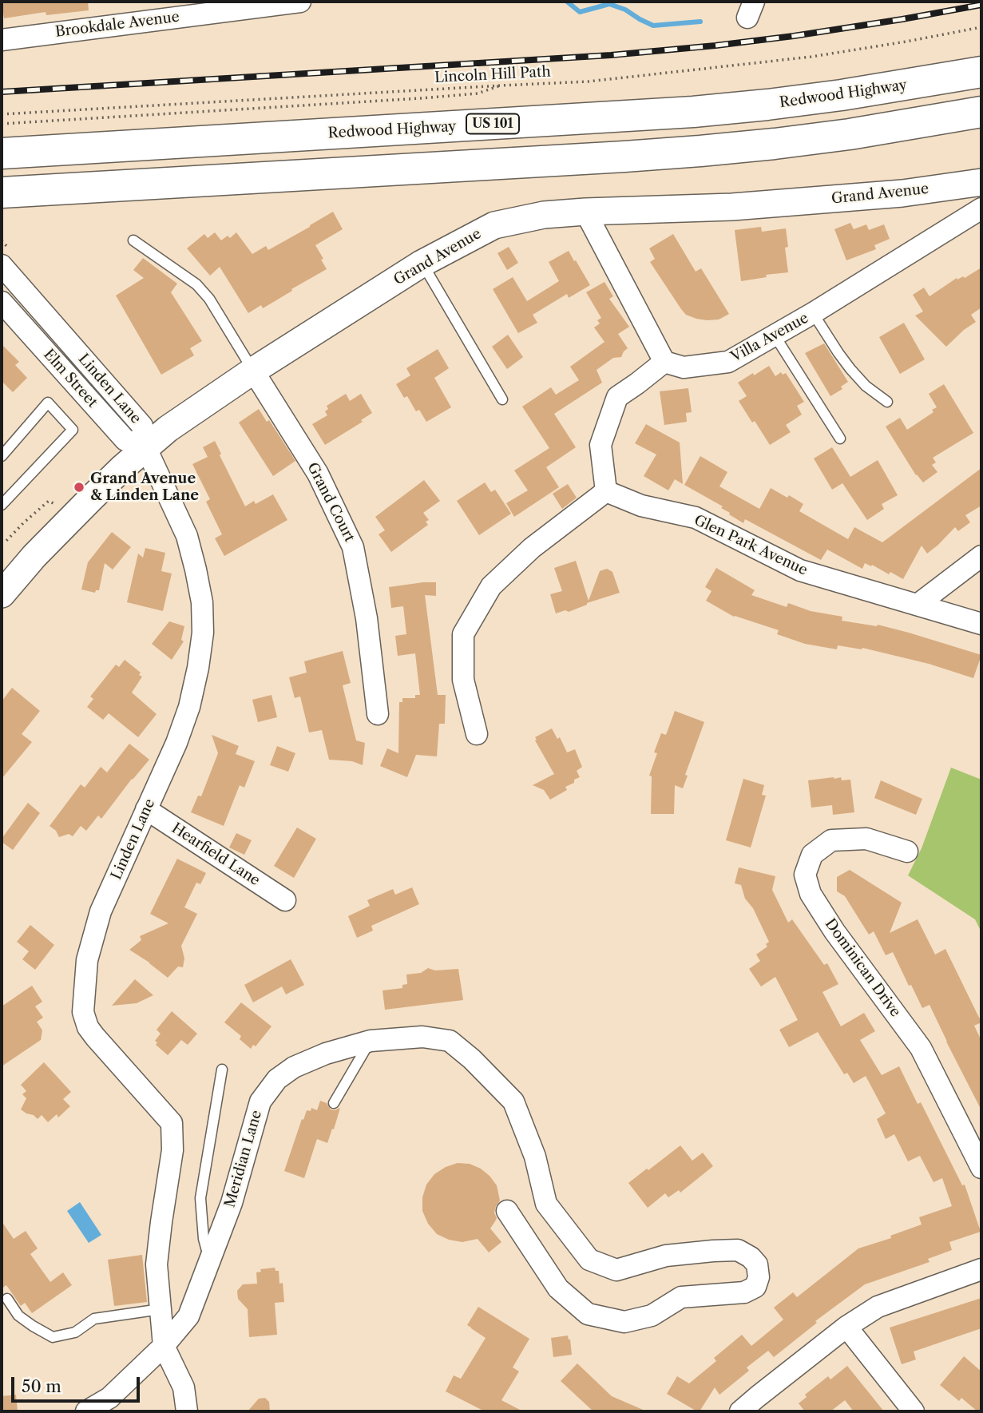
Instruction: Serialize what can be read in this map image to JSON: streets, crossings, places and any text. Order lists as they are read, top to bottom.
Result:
{
  "streets": {
    "highway": ["Redwood Highway", "US 101"],
    "street": [
      "Brookdale Avenue",
      "Grand Avenue",
      "Villa Avenue",
      "Elm Street",
      "Linden Lane",
      "Grand Court",
      "Glen Park Avenue",
      "Hearfield Lane",
      "Dominican Drive",
      "Meridian Lane"
    ],
    "path": ["Lincoln Hill Path"]
  },
  "crossings": [
    ["Grand Avenue", "Elm Street"],
    ["Grand Avenue", "Linden Lane"],
    ["Grand Avenue", "Grand Court"],
    ["Elm Street", "Linden Lane"],
    ["Linden Lane", "Hearfield Lane"],
    ["Linden Lane", "Meridian Lane"]
  ],
  "places": ["Grand Avenue & Linden Lane"],
  "scale_bar": "50 m"
}
